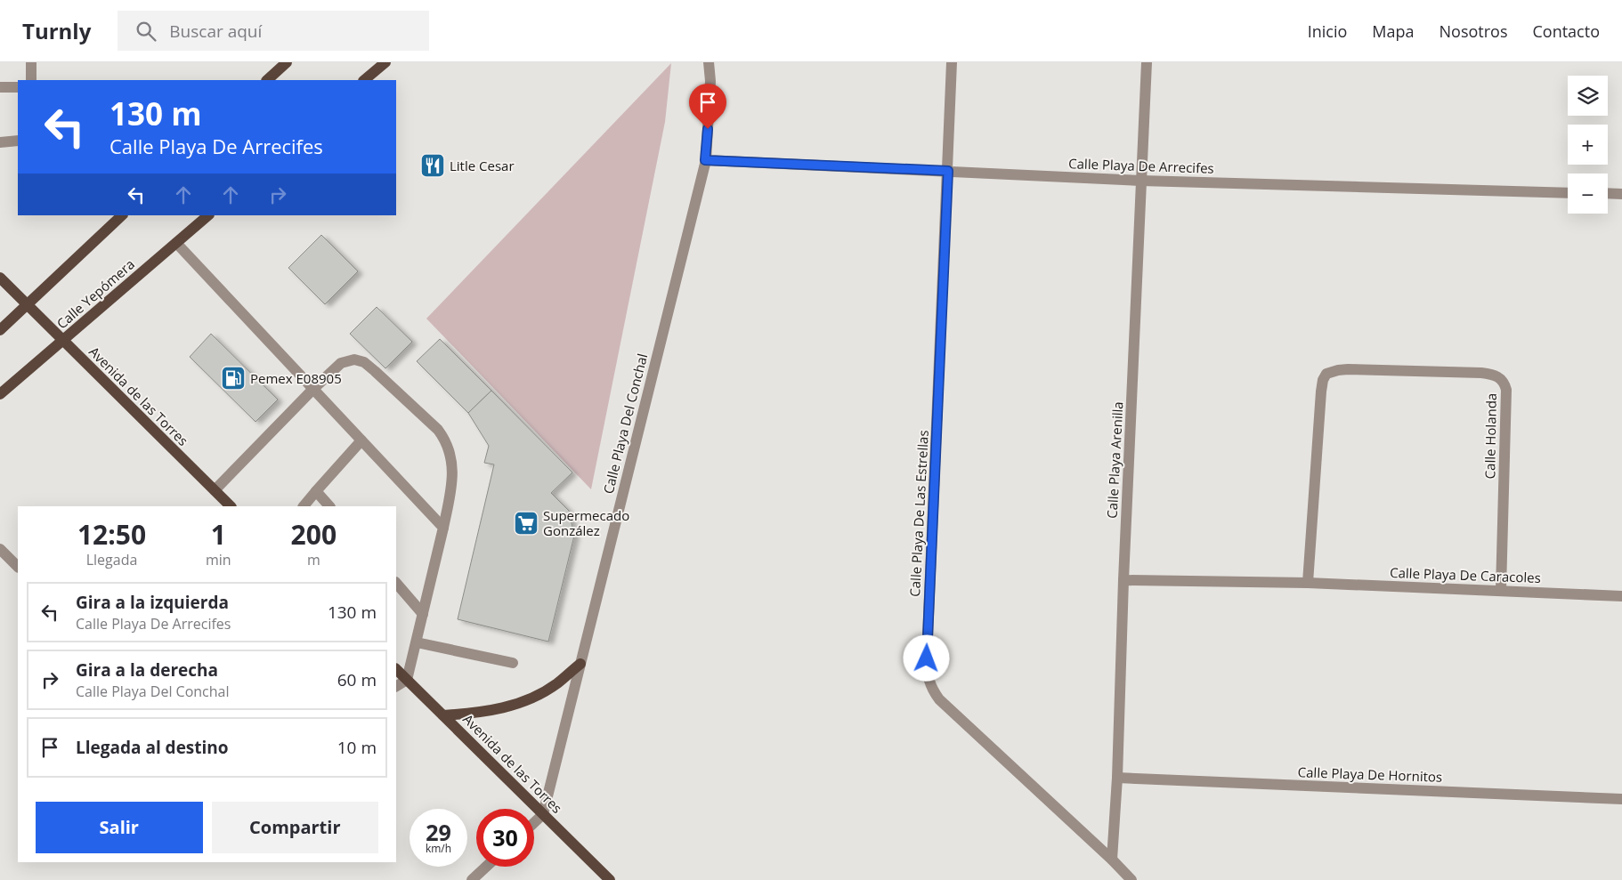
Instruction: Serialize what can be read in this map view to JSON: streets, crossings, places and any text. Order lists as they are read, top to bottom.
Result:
{
  "streets": {
    "main road": ["Calle Yepómera", "Avenida de las Torres"],
    "street": [
      "Calle Playa De Arrecifes",
      "Calle Playa Del Conchal",
      "Calle Holanda",
      "Calle Playa Arenilla",
      "Calle Playa De Las Estrellas",
      "Calle Playa De Caracoles",
      "Calle Playa De Hornitos"
    ]
  },
  "crossings": [
    ["Calle Playa De Arrecifes", "Calle Playa Del Conchal"],
    ["Calle Playa De Arrecifes", "Calle Playa Arenilla"],
    ["Calle Playa De Arrecifes", "Calle Playa De Las Estrellas"],
    ["Calle Yepómera", "Avenida de las Torres"],
    ["Avenida de las Torres", "Calle Playa Del Conchal"],
    ["Calle Holanda", "Calle Playa De Caracoles"],
    ["Calle Playa Arenilla", "Calle Playa De Las Estrellas"],
    ["Calle Playa Arenilla", "Calle Playa De Caracoles"],
    ["Calle Playa Arenilla", "Calle Playa De Hornitos"]
  ],
  "places": {
    "restaurant": ["Litle Cesar"],
    "fuel station": ["Pemex E08905"],
    "supermarket": ["Supermecado González"]
  },
  "page": {
    "header": "Turnly",
    "search": "Buscar aquí",
    "nav": [
      "Inicio",
      "Mapa",
      "Nosotros",
      "Contacto"
    ],
    "map_buttons": ["+", "−"],
    "turn": ["130 m", "Calle Playa De Arrecifes"],
    "eta": [
      "12:50",
      "Llegada",
      "1",
      "min",
      "200",
      "m"
    ],
    "list": [
      {
        "name": "Gira a la izquierda",
        "note": "Calle Playa De Arrecifes",
        "value": "130 m"
      },
      {
        "name": "Gira a la derecha",
        "note": "Calle Playa Del Conchal",
        "value": "60 m"
      },
      {
        "name": "Llegada al destino",
        "value": "10 m"
      }
    ],
    "buttons": ["Salir", "Compartir"],
    "speed": "29 km/h",
    "limit": "30"
  }
}
